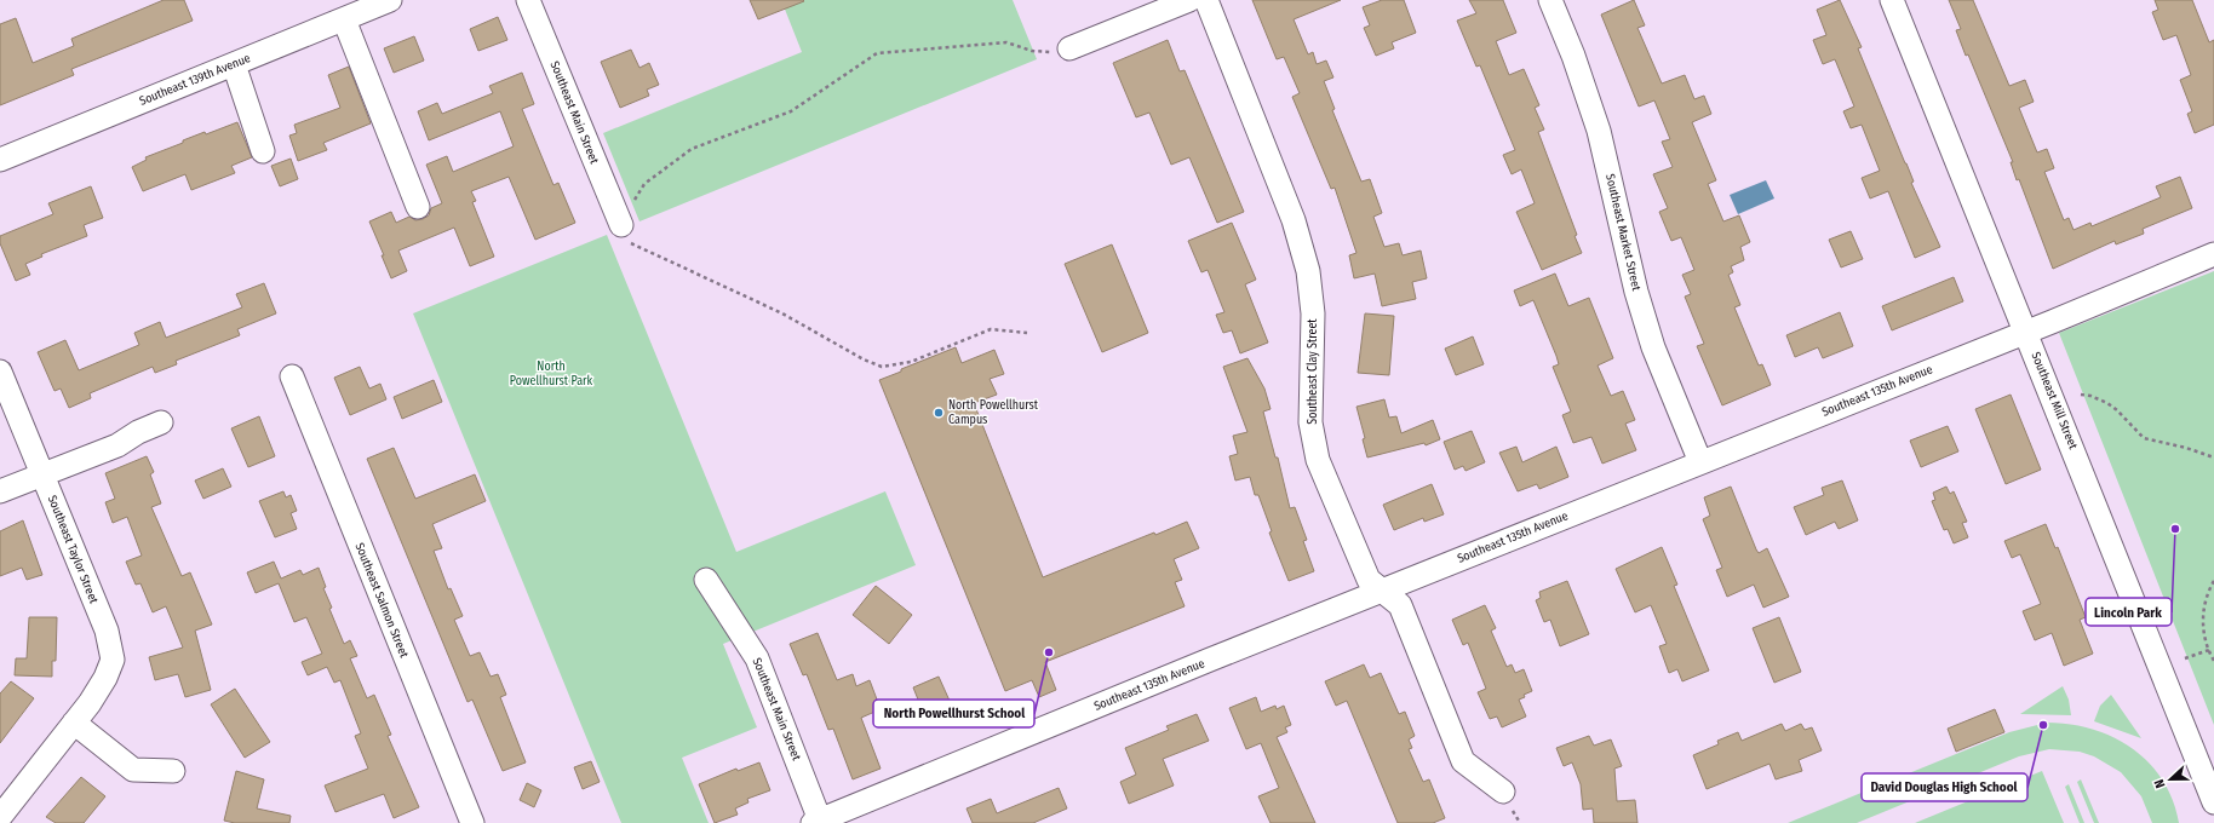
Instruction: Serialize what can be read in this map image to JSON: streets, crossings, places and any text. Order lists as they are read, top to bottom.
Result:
{
  "streets": {
    "street": [
      "Southeast 139th Avenue",
      "Southeast Main Street",
      "Southeast Market Street",
      "Southeast Clay Street",
      "Southeast 135th Avenue",
      "Southeast Mill Street",
      "Southeast Taylor Street",
      "Southeast Salmon Street"
    ]
  },
  "crossings": [
    ["Southeast Main Street", "Southeast 135th Avenue"],
    ["Southeast Market Street", "Southeast 135th Avenue"],
    ["Southeast Clay Street", "Southeast 135th Avenue"],
    ["Southeast 135th Avenue", "Southeast Mill Street"]
  ],
  "parks": ["North Powellhurst Park"],
  "places": [
    "North Powellhurst Campus",
    "Lincoln Park",
    "North Powellhurst School",
    "David Douglas High School"
  ],
  "north": "left"
}
